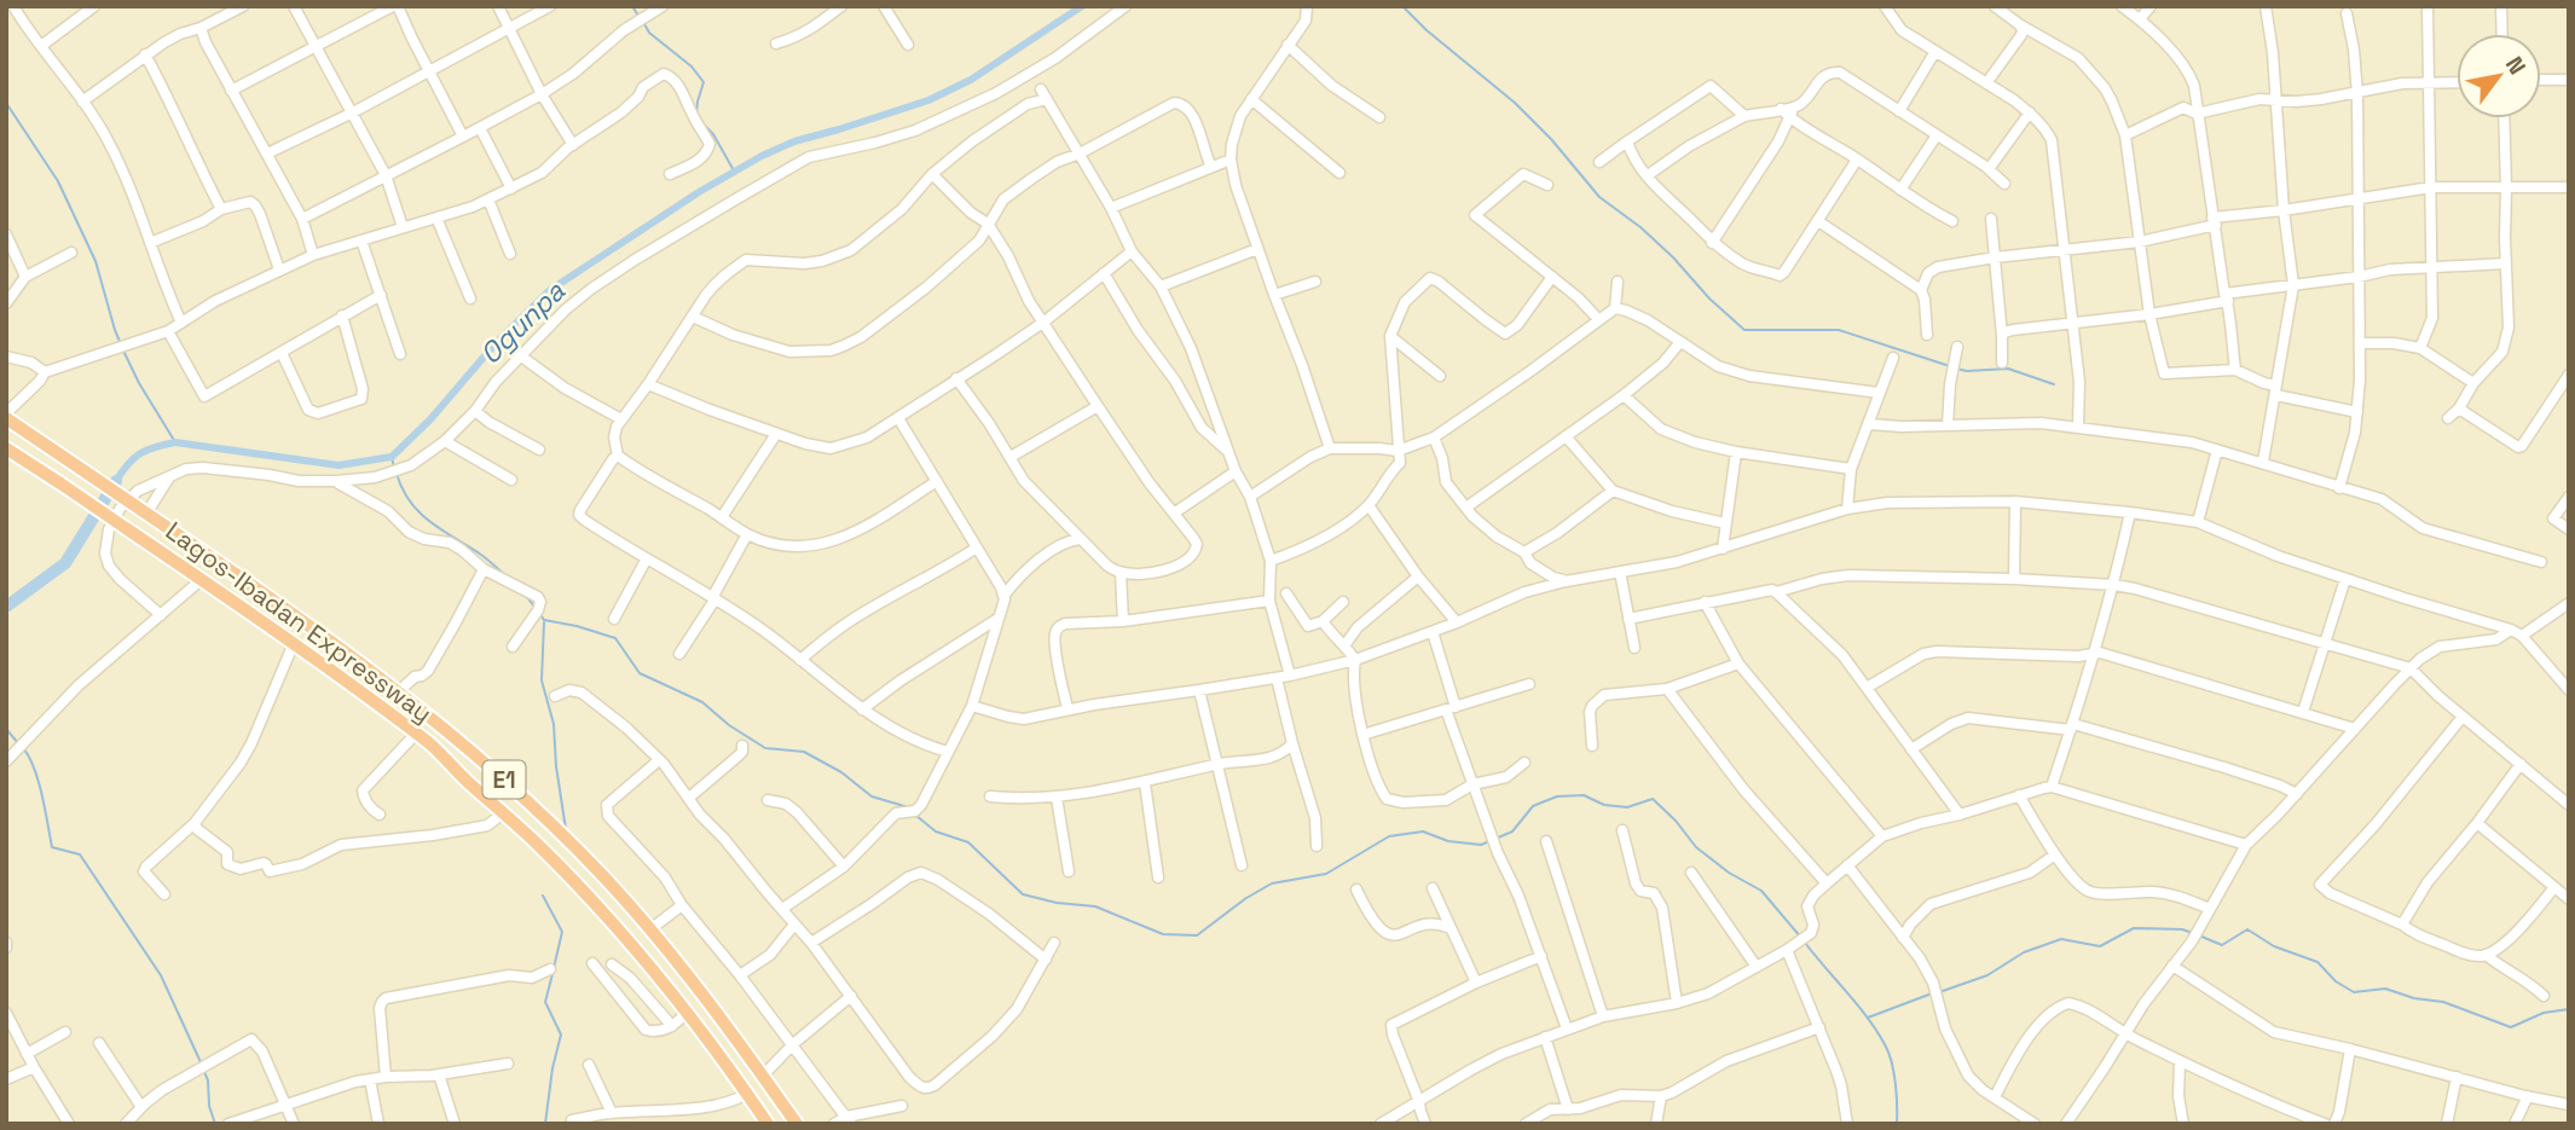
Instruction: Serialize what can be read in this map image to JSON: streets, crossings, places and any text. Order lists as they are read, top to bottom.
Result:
{
  "streets": {
    "highway": ["Lagos-Ibadan Expressway", "E1"]
  },
  "water": ["Ogunpa"],
  "north": "top right"
}
